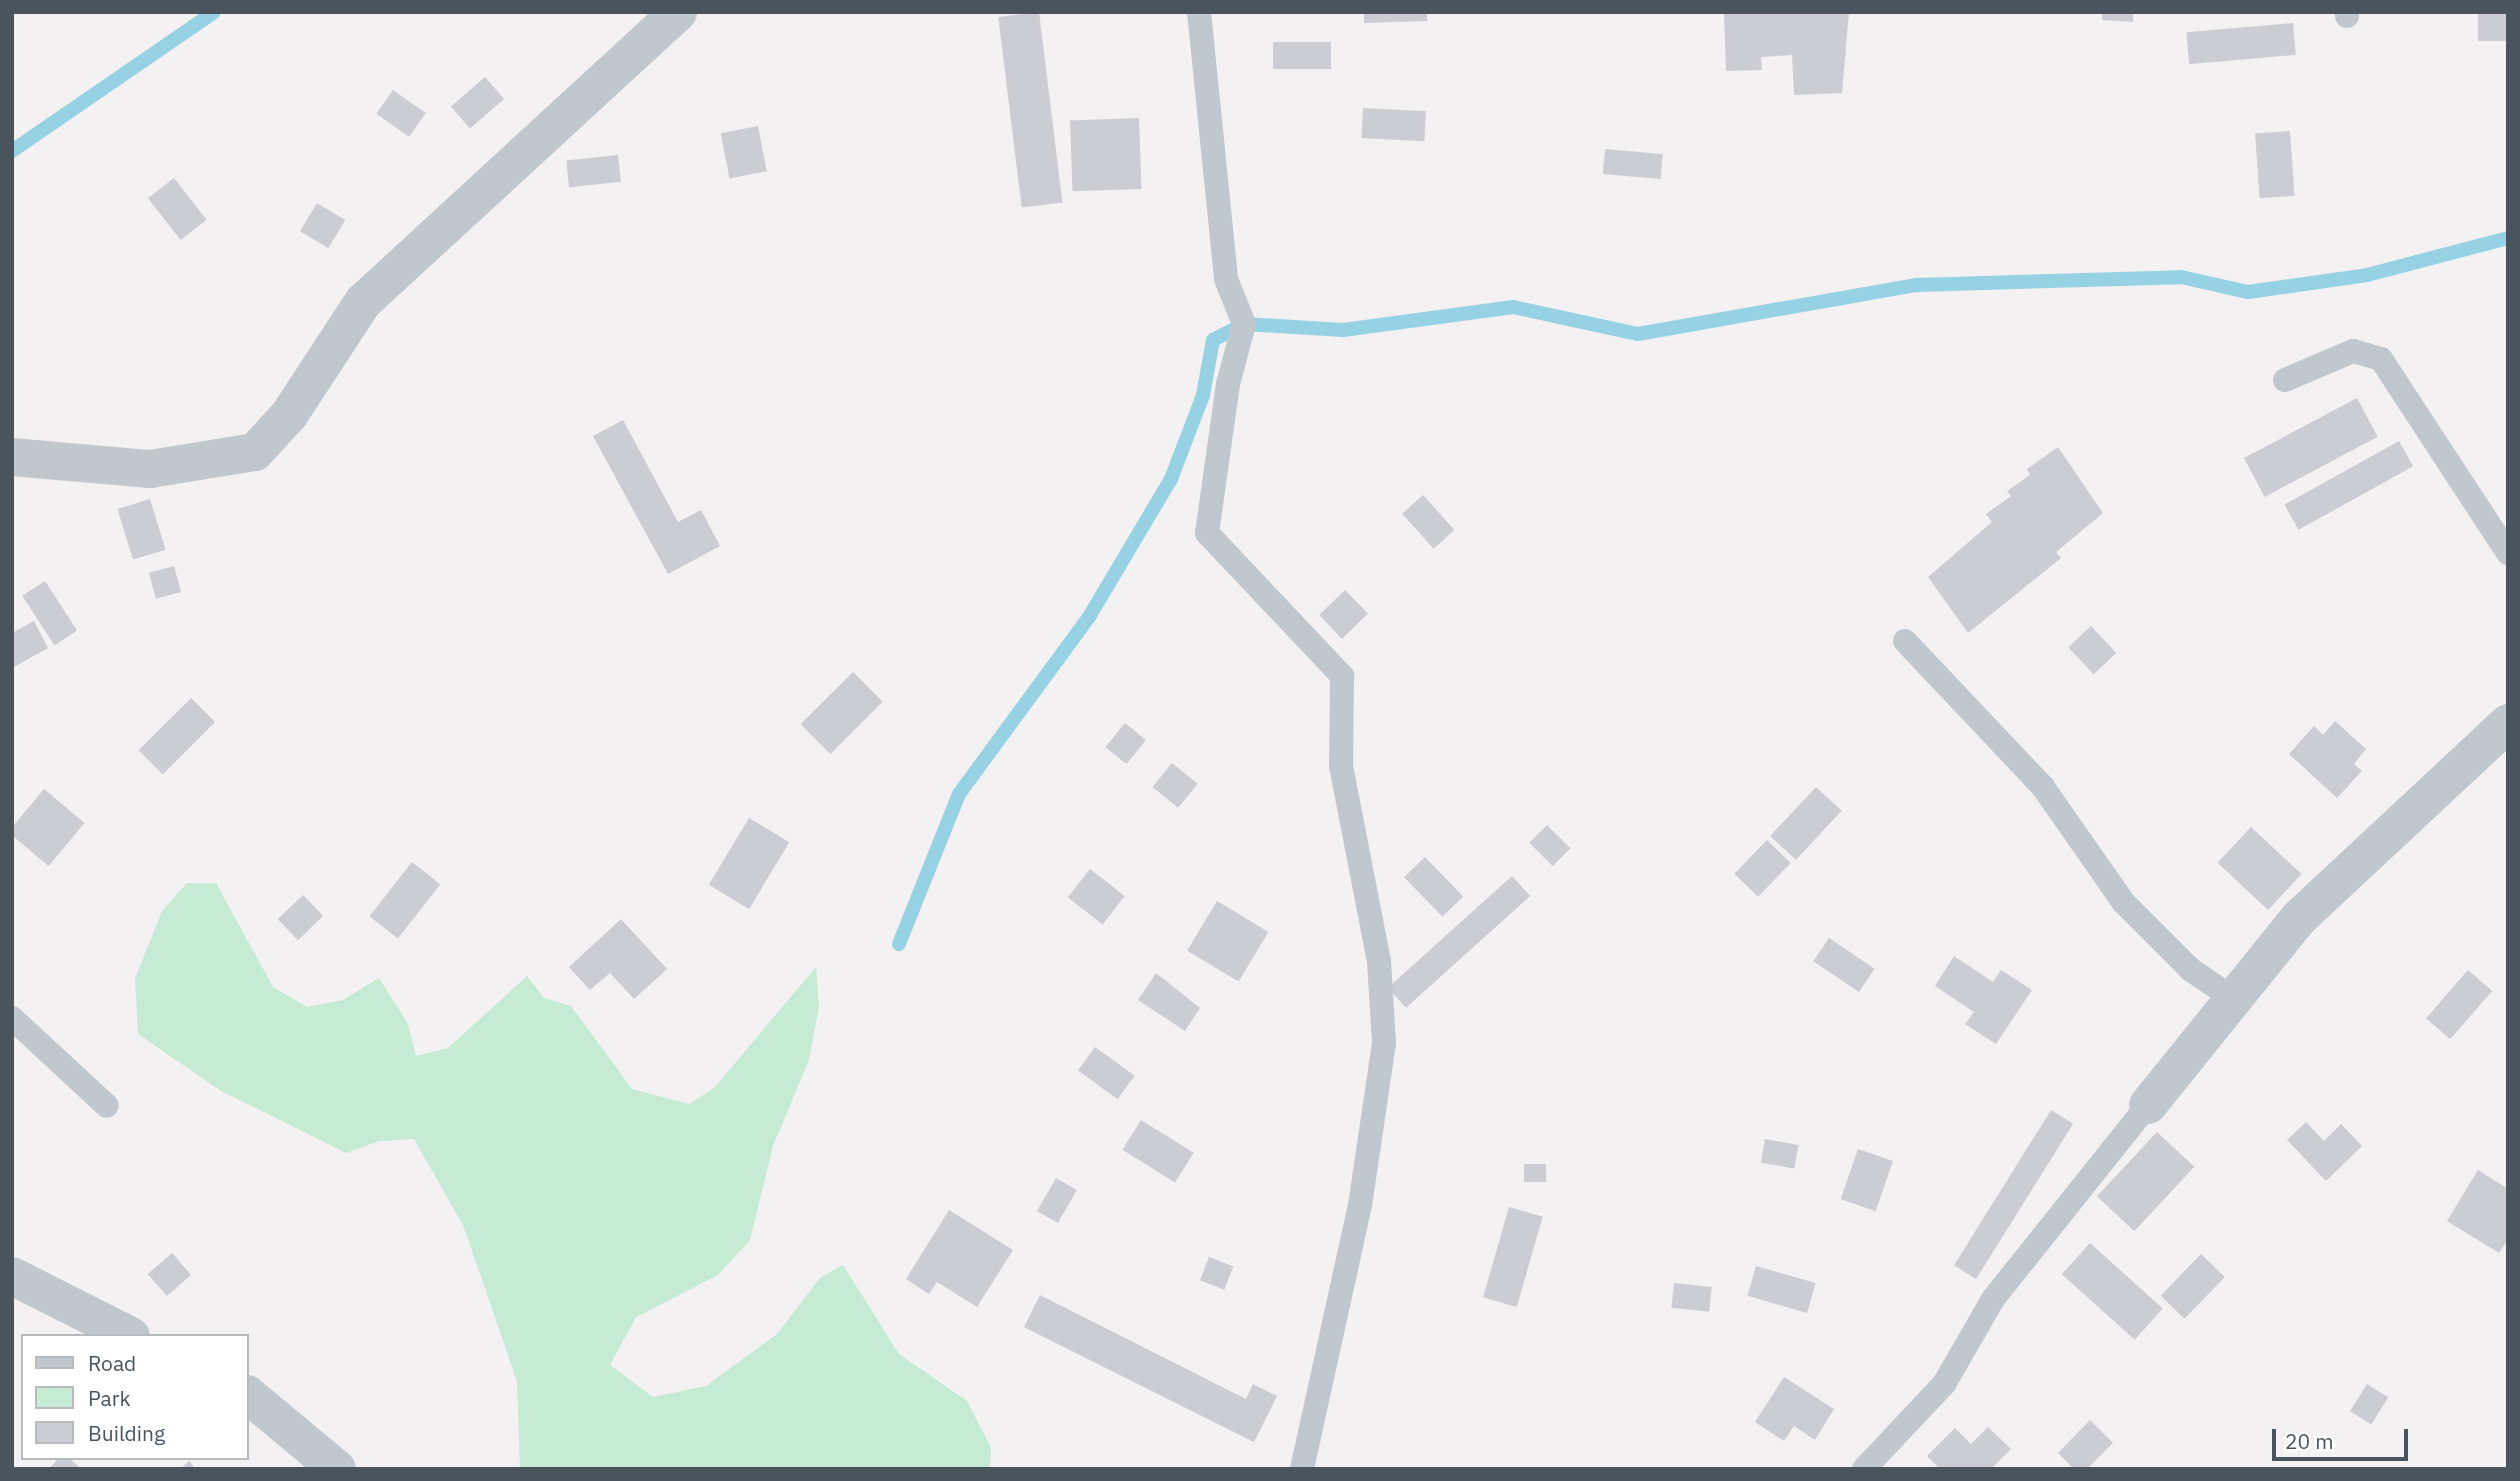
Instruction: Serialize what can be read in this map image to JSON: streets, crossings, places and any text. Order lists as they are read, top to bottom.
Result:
{
  "legend": ["Road", "Park", "Building"],
  "scale_bar": "20 m"
}
